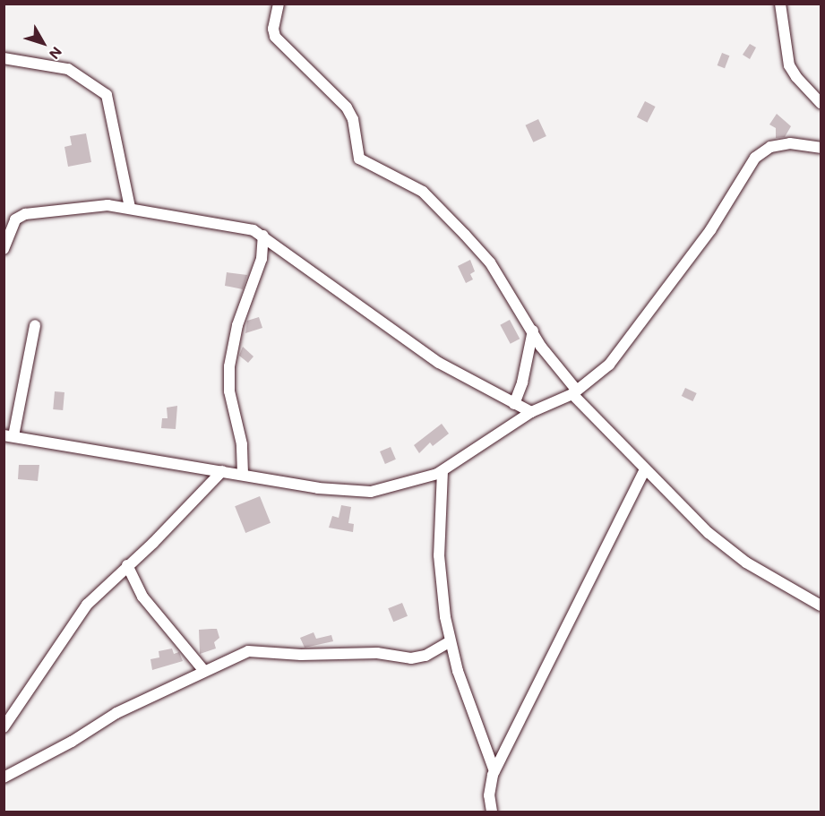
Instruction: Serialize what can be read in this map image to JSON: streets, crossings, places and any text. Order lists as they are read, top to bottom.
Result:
{
  "north": "bottom right"
}
